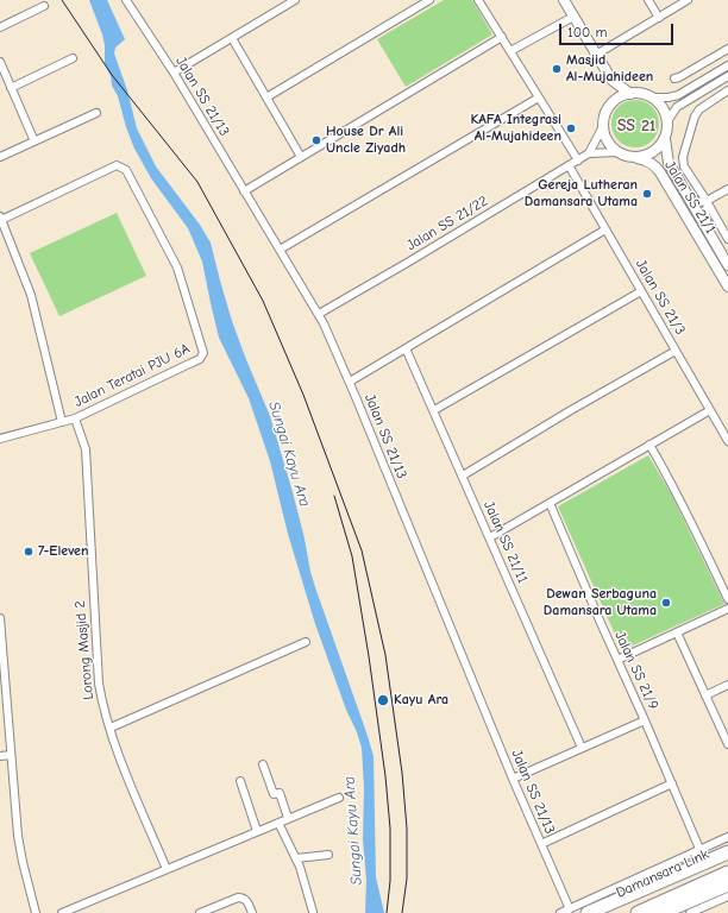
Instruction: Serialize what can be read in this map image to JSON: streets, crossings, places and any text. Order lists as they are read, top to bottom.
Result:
{
  "streets": {
    "highway": ["Damansara Link"],
    "street": [
      "Jalan SS 21/13",
      "Jalan SS 21/1",
      "Jalan SS 21/22",
      "Jalan SS 21/3",
      "Jalan Teratai PJU 6A",
      "Jalan SS 21/11",
      "Lorong Masjid 2",
      "Jalan SS 21/9"
    ]
  },
  "crossings": [
    ["Jalan SS 21/13", "Jalan SS 21/22"],
    ["Jalan SS 21/1", "Jalan SS 21/22"],
    ["Jalan SS 21/22", "Jalan SS 21/3"],
    ["Jalan Teratai PJU 6A", "Lorong Masjid 2"]
  ],
  "districts": ["SS 21"],
  "water": ["Sungai Kayu Ara"],
  "places": [
    "Masjid Al-Mujahideen",
    "KAFA Integrasi Al-Mujahideen",
    "House Dr Ali Uncle Ziyadh",
    "Gereja Lutheran Damansara Utama",
    "7-Eleven",
    "Dewan Serbaguna Damansara Utama",
    "Kayu Ara"
  ],
  "scale_bar": "100 m"
}
